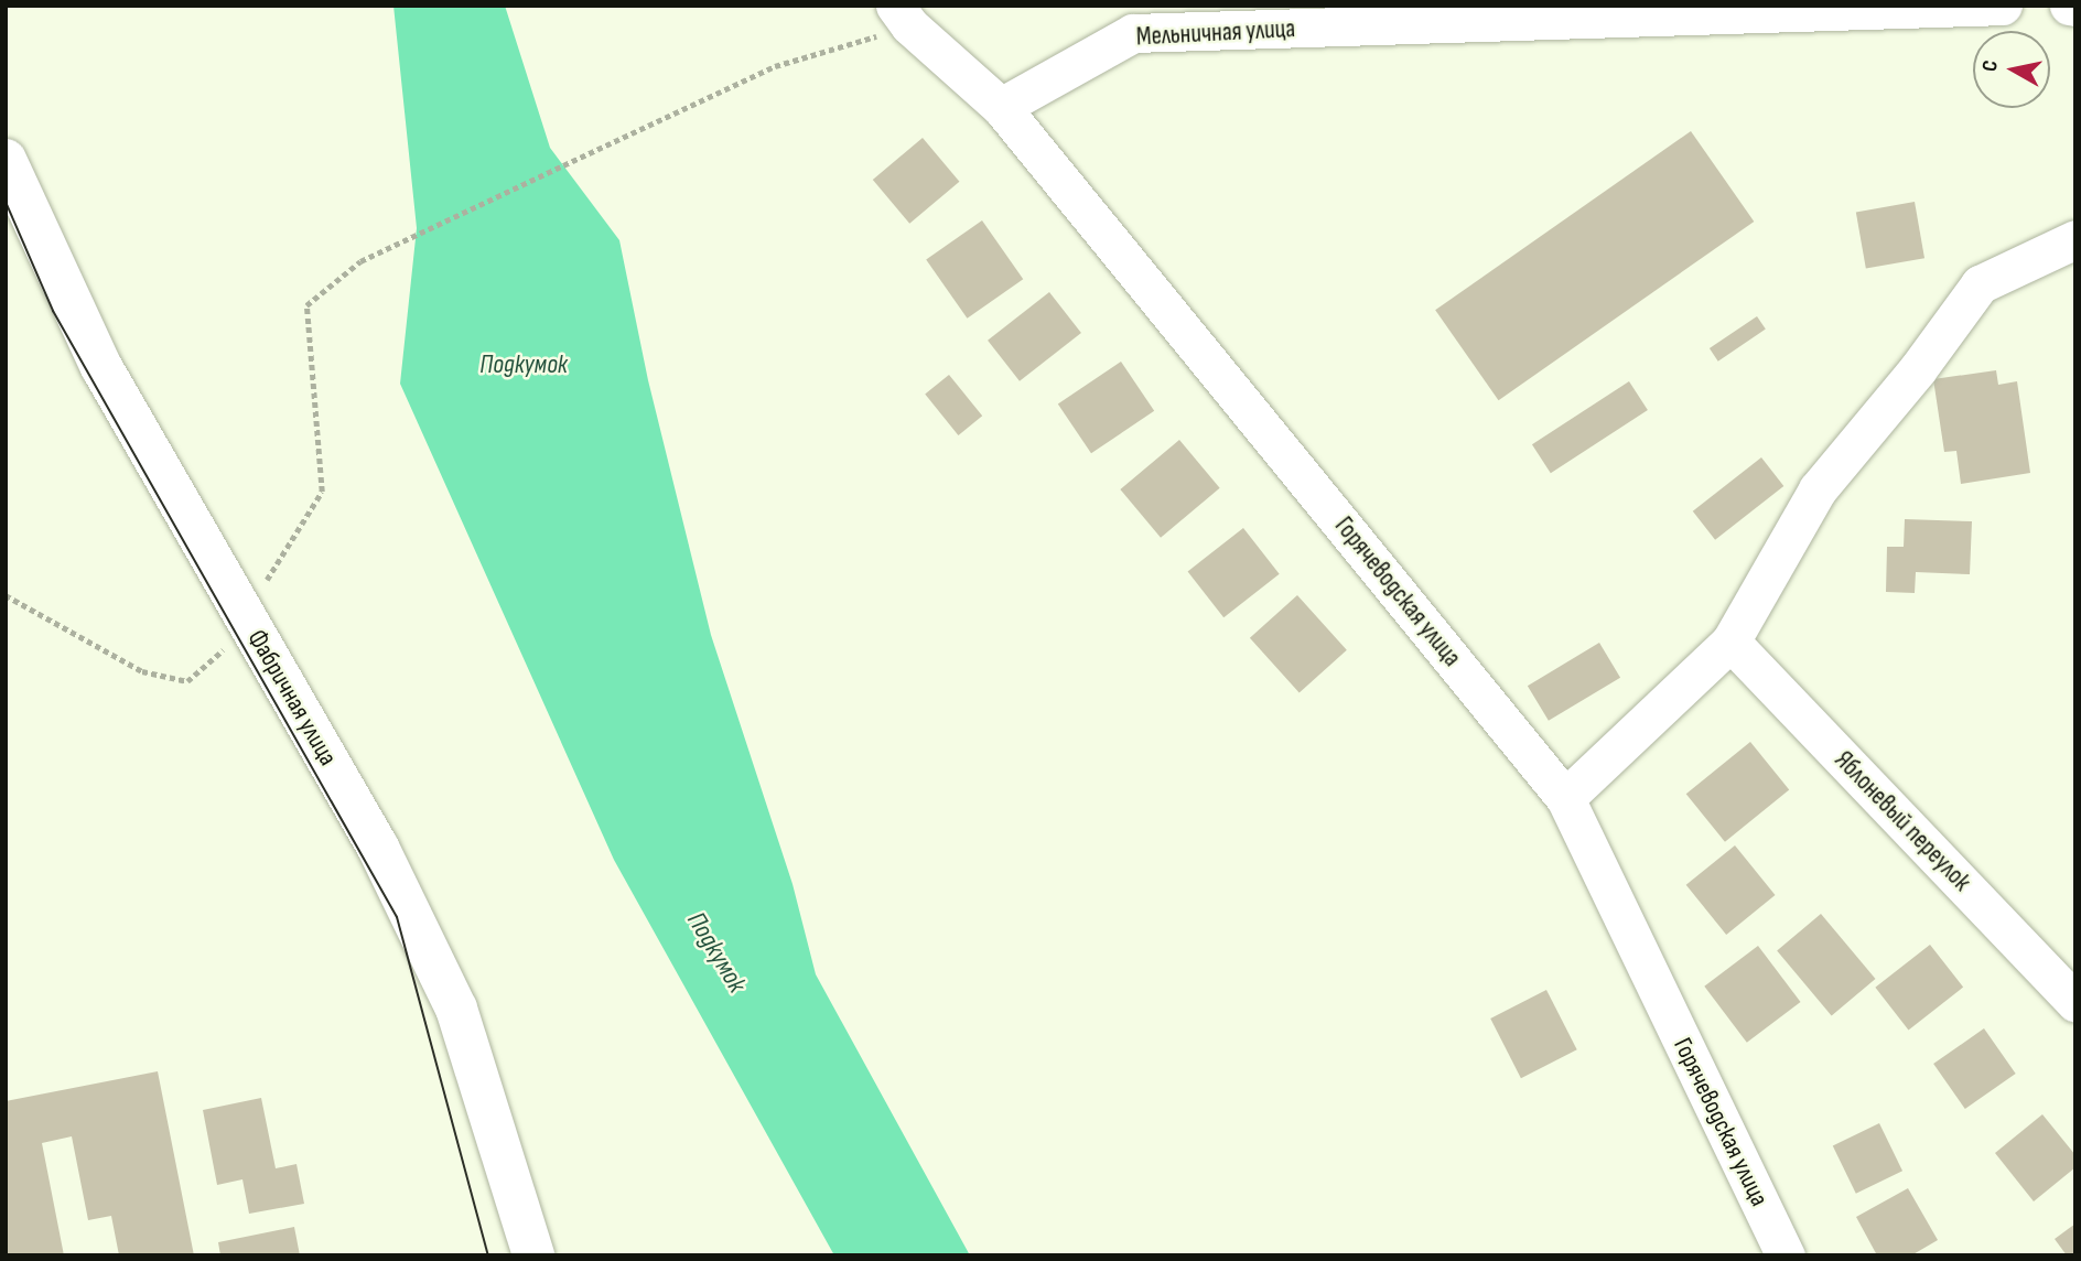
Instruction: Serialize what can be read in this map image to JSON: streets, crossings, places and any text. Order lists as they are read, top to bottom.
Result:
{
  "streets": {
    "main road": ["Фабричная улица"],
    "street": ["Мельничная улица", "Горячеводская улица", "Яблоневый переулок"]
  },
  "crossings": [
    ["Мельничная улица", "Горячеводская улица"]
  ],
  "water": ["Подкумок"],
  "north": "left"
}
